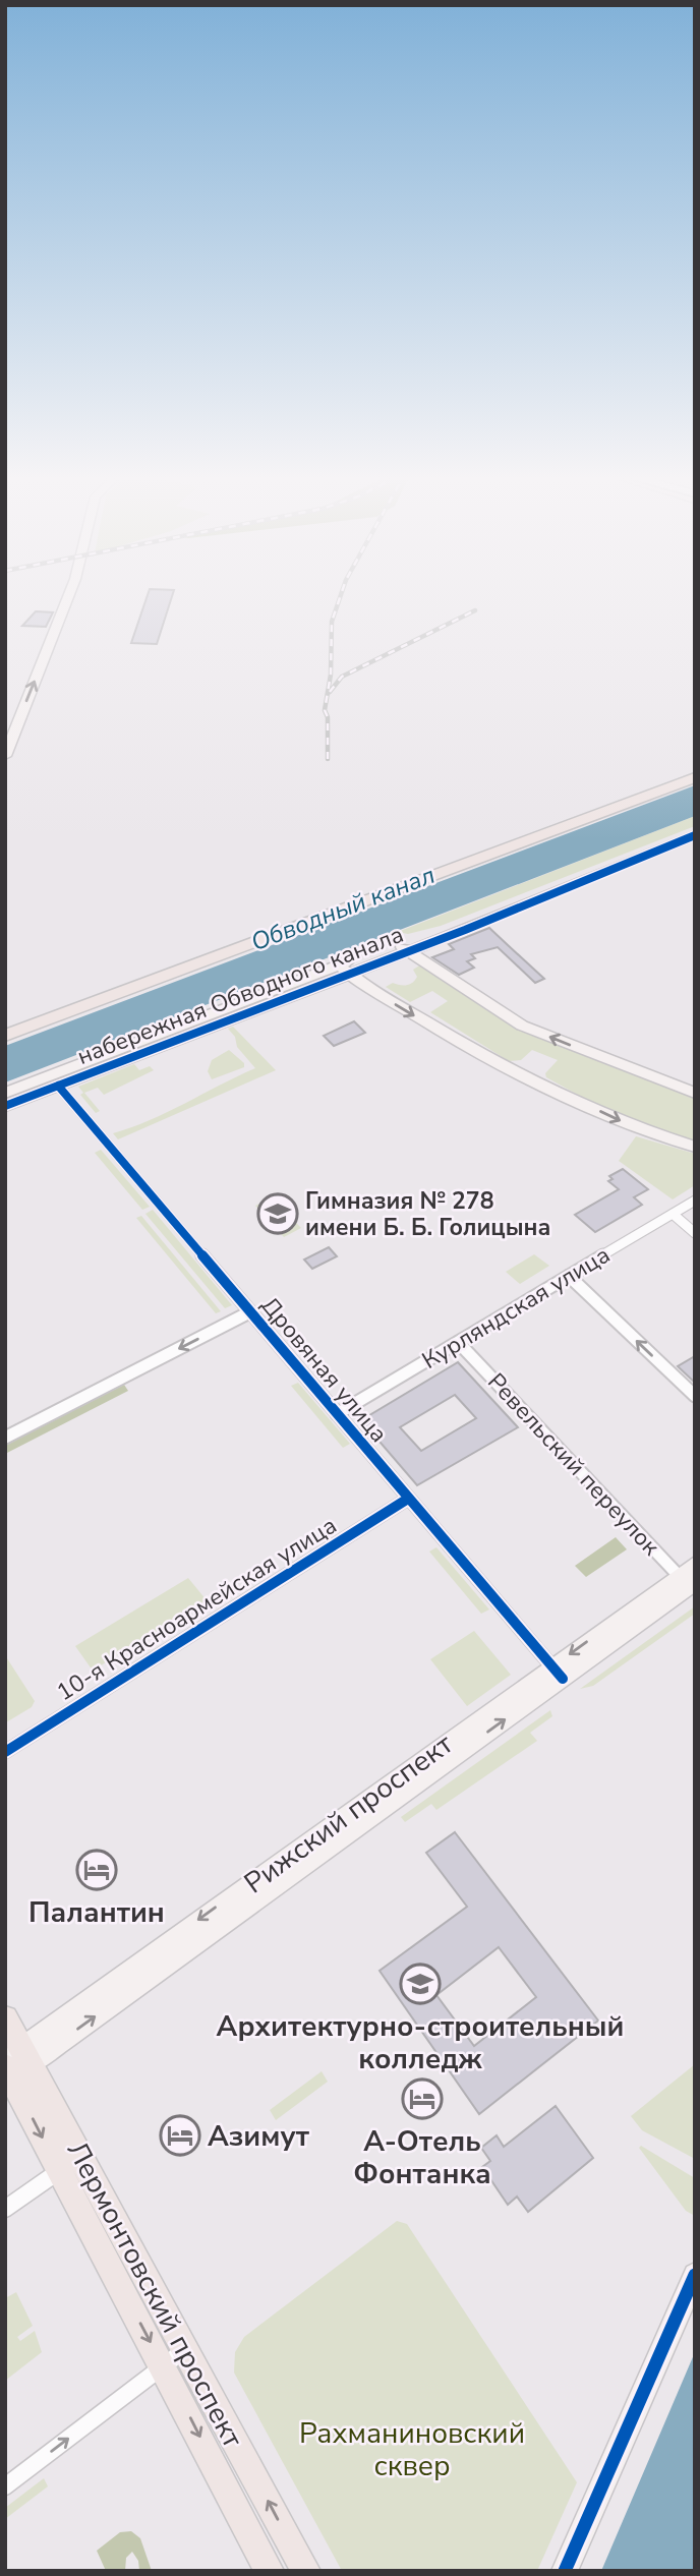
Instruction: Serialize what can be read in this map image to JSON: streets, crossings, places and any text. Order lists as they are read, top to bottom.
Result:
{
  "streets": {
    "main road": ["набережная Обводного канала", "Лермонтовский проспект"],
    "street": [
      "Курляндская улица",
      "Дровяная улица",
      "Ревельский переулок",
      "10-я Красноармейская улица",
      "Рижский проспект"
    ]
  },
  "crossings": [
    ["набережная Обводного канала", "Дровяная улица"],
    ["Курляндская улица", "Дровяная улица"],
    ["Курляндская улица", "Ревельский переулок"],
    ["Дровяная улица", "10-я Красноармейская улица"],
    ["Дровяная улица", "Рижский проспект"],
    ["Ревельский переулок", "Рижский проспект"],
    ["Рижский проспект", "Лермонтовский проспект"]
  ],
  "water": ["Обводный канал"],
  "parks": ["Рахманиновский сквер"],
  "places": {
    "school or university": ["Гимназия № 278 имени Б. Б. Голицына", "Архитектурно-строительный колледж"],
    "hotel": ["Палантин", "A-Отель Фонтанка", "Азимут"]
  }
}
